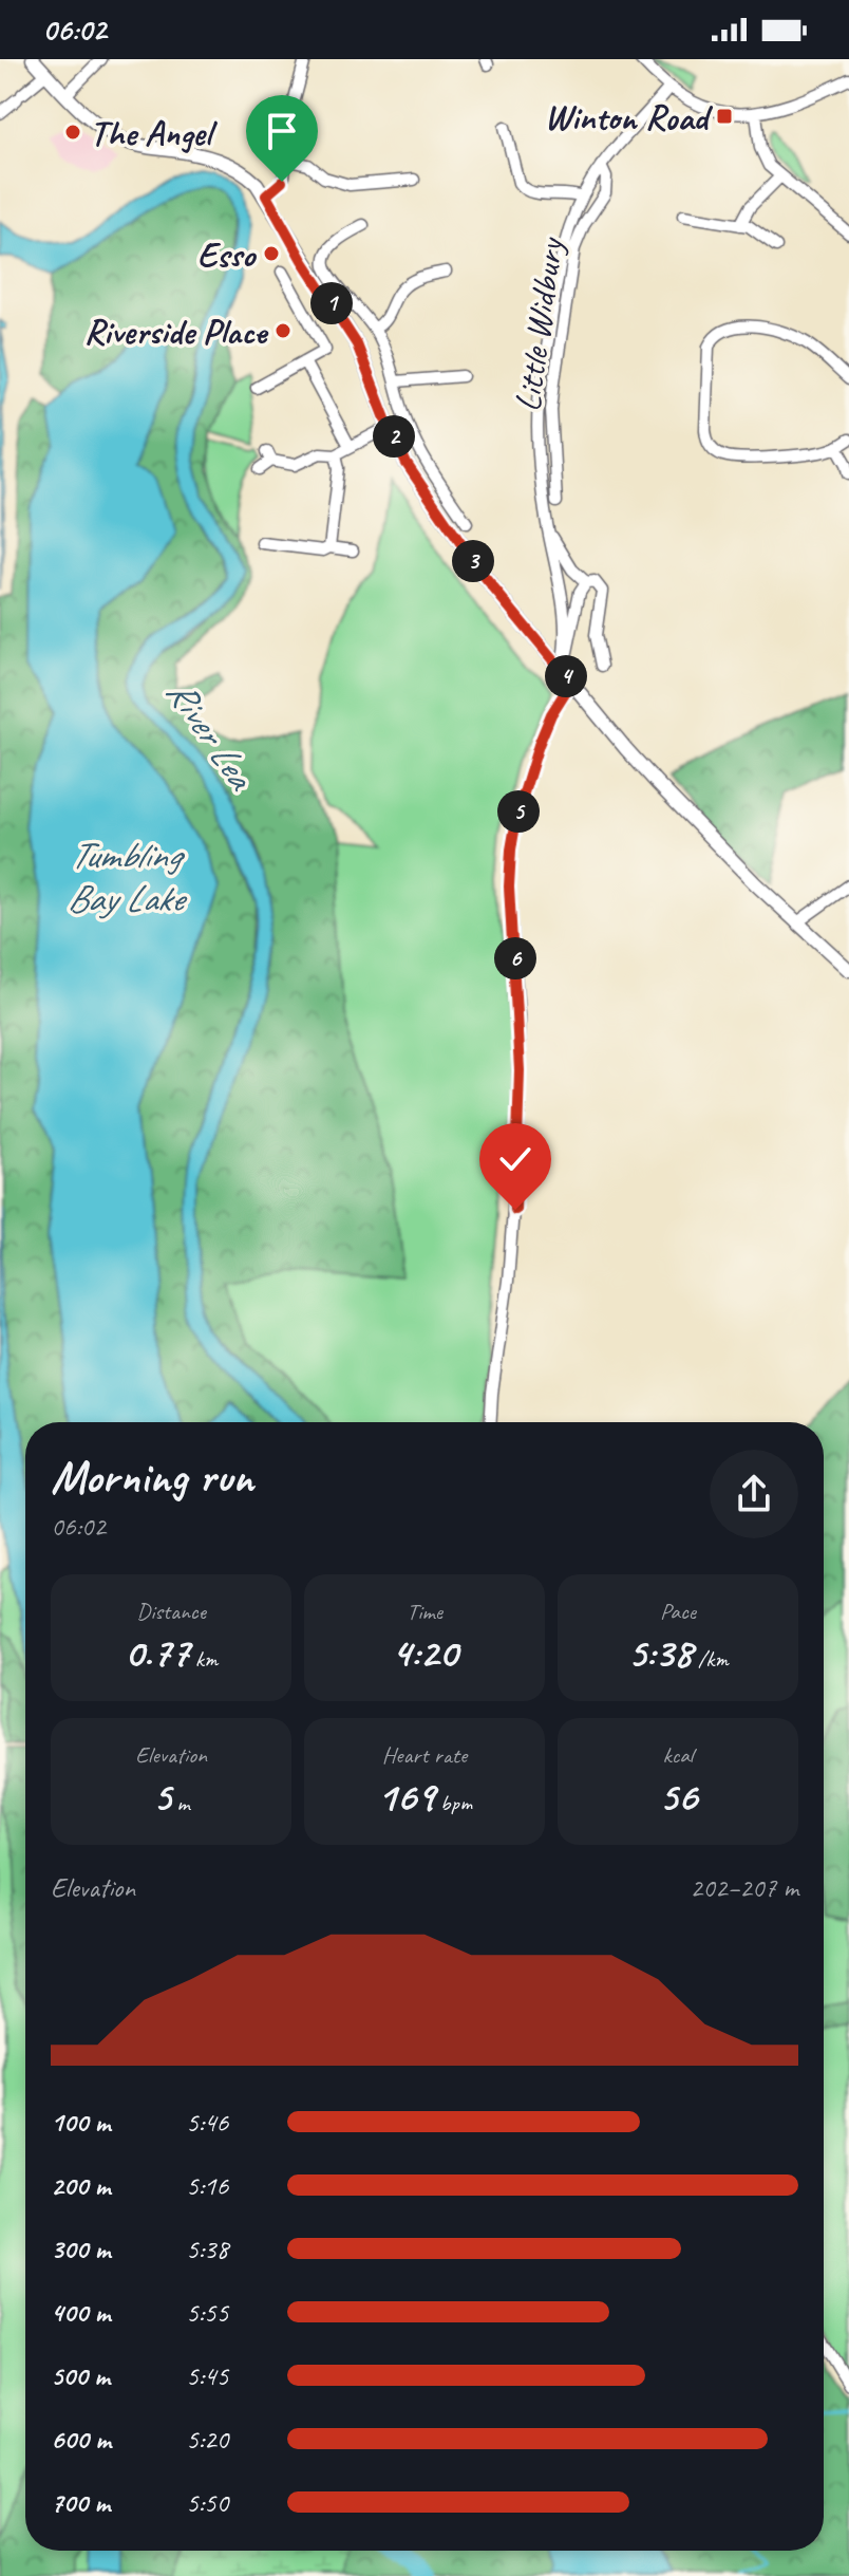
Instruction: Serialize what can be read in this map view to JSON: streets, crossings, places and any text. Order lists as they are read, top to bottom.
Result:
{
  "streets": {
    "street": ["Little Widbury"]
  },
  "water": ["River Lea", "Tumbling Bay Lake"],
  "places": {
    "transit": ["Winton Road"],
    "other": ["The Angel", "Esso", "Riverside Place"]
  },
  "page": {
    "status": "06:02",
    "pins": [
      "1",
      "2",
      "3",
      "4",
      "5",
      "6"
    ],
    "heading": ["Morning run", "06:02"],
    "stats": [
      ["Distance", "0.77 km"],
      ["Time", "4:20"],
      ["Pace", "5:38 /km"],
      ["Elevation", "5 m"],
      ["Heart rate", "169 bpm"],
      ["kcal", "56"]
    ],
    "chart": ["Elevation", "202–207 m"],
    "list": [
      {
        "name": "100 m",
        "note": "5:46"
      },
      {
        "name": "200 m",
        "note": "5:16"
      },
      {
        "name": "300 m",
        "note": "5:38"
      },
      {
        "name": "400 m",
        "note": "5:55"
      },
      {
        "name": "500 m",
        "note": "5:45"
      },
      {
        "name": "600 m",
        "note": "5:20"
      },
      {
        "name": "700 m",
        "note": "5:50"
      }
    ]
  }
}
